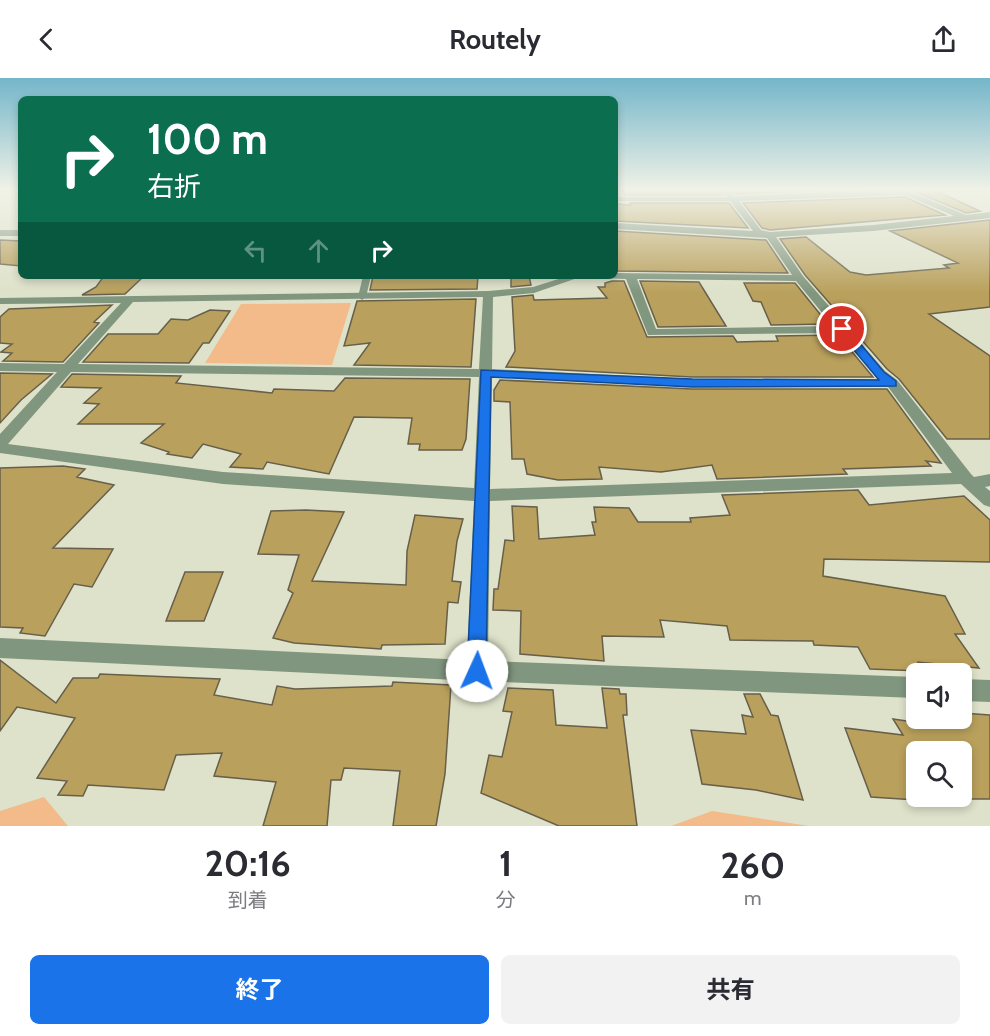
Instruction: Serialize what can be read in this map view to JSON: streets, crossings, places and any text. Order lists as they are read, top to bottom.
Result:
{
  "page": {
    "header": "Routely",
    "turn": ["100 m", "右折"],
    "eta": [
      "20:16",
      "到着",
      "1",
      "分",
      "260",
      "m"
    ],
    "buttons": ["終了", "共有"]
  }
}
